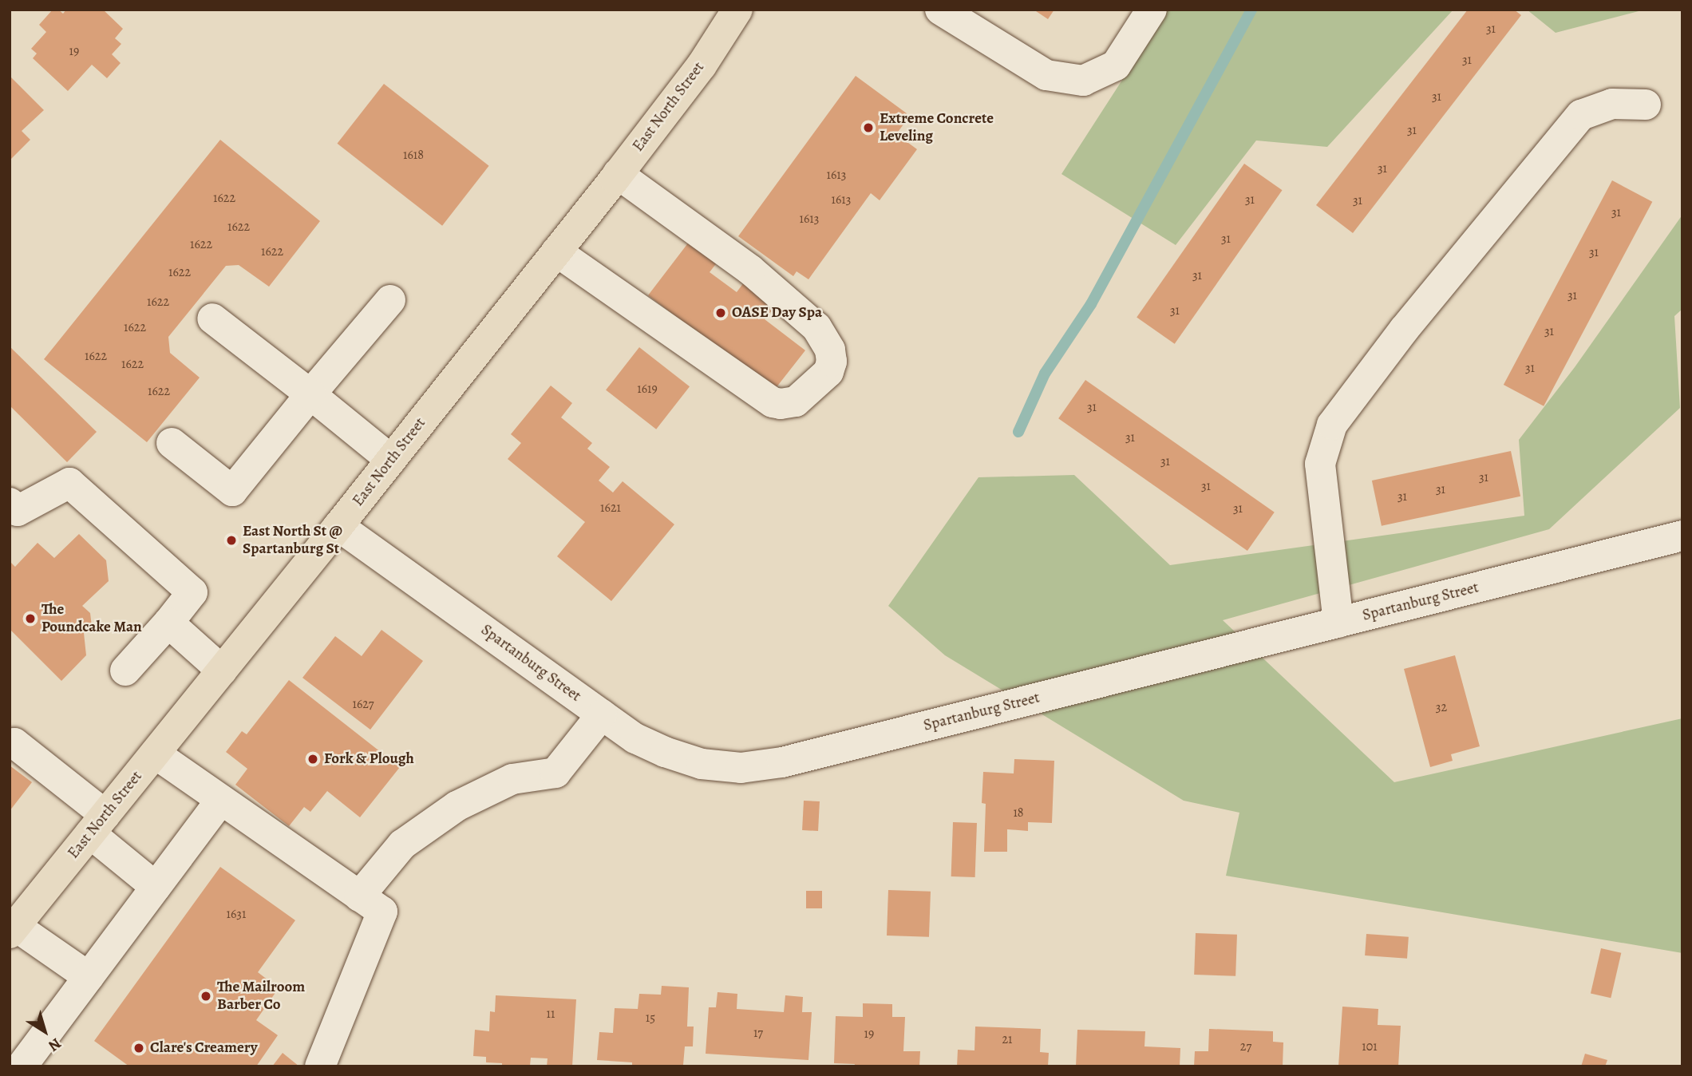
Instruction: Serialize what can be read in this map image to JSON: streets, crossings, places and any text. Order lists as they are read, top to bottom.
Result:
{
  "streets": {
    "main road": ["East North Street"],
    "street": ["Spartanburg Street"]
  },
  "crossings": [
    ["East North Street", "Spartanburg Street"]
  ],
  "places": [
    "Extreme Concrete Leveling",
    "OASE Day Spa",
    "East North St @ Spartanburg St",
    "The Poundcake Man",
    "Fork & Plough",
    "The Mailroom Barber Co",
    "Clare's Creamery"
  ],
  "house_numbers": [
    "31",
    "19",
    "31",
    "31",
    "31",
    "1618",
    "31",
    "1613",
    "1622",
    "1613",
    "31",
    "31",
    "31",
    "1613",
    "1622",
    "31",
    "1622",
    "1622",
    "31",
    "1622",
    "31",
    "31",
    "1622",
    "31",
    "1622",
    "31",
    "1622",
    "1622",
    "31",
    "1619",
    "1622",
    "31",
    "31",
    "31",
    "31",
    "31",
    "31",
    "31",
    "1621",
    "31",
    "1627",
    "32",
    "18",
    "1631",
    "11",
    "15",
    "17",
    "19",
    "21",
    "27",
    "101"
  ],
  "north": "bottom right"
}
